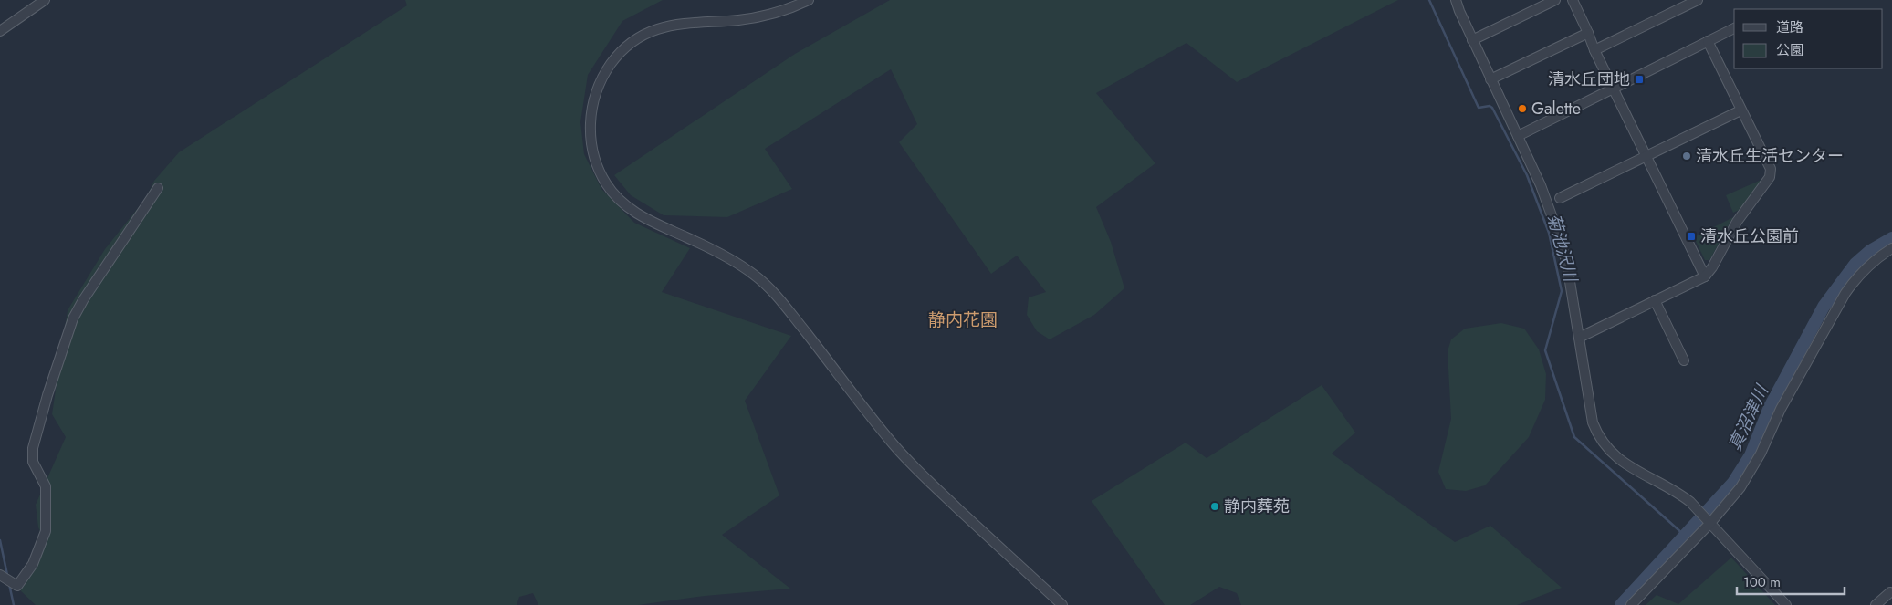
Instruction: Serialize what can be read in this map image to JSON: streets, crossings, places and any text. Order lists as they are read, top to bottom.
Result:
{
  "districts": ["静内花園"],
  "water": ["菊池沢川", "真沼津川"],
  "places": {
    "transit": ["清水丘団地", "清水丘公園前"],
    "other": ["Galette", "清水丘生活センター", "静内葬苑"]
  },
  "legend": ["道路", "公園"],
  "scale_bar": "100 m"
}
